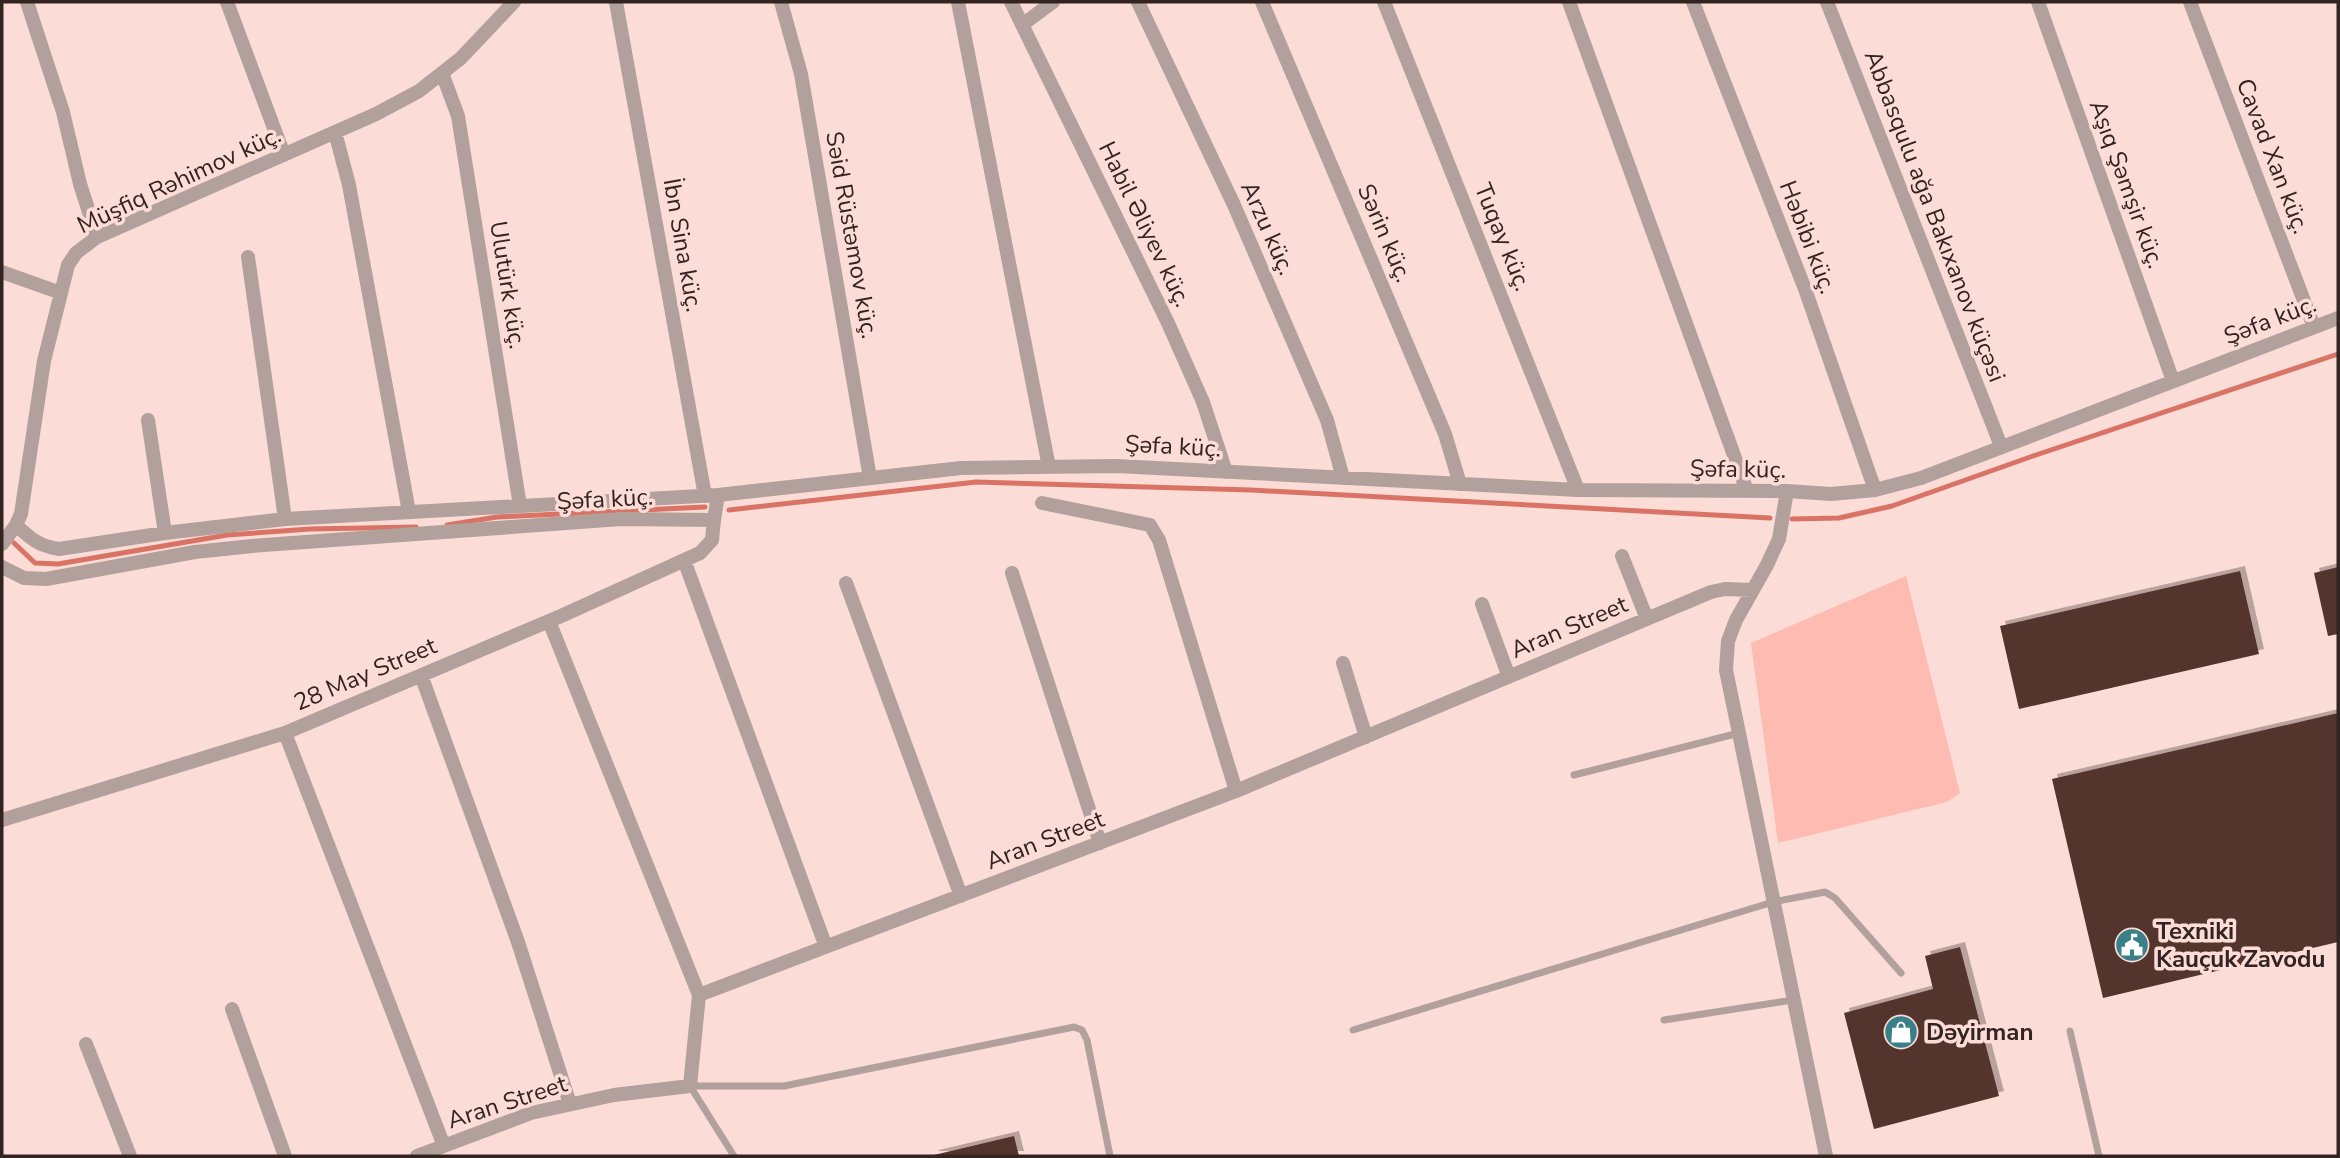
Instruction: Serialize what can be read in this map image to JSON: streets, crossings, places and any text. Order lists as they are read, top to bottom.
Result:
{
  "streets": {
    "street": [
      "Cavad Xan küç.",
      "Müşfiq Rəhimov küç.",
      "Aşıq Şəmşir küç.",
      "Abbasqulu ağa Bakıxanov küçəsi",
      "Habil Əliyev küç.",
      "Arzu küç.",
      "Sərin küç.",
      "Səid Rüstəmov küç.",
      "Tuqay küç.",
      "Həbibi küç.",
      "İbn Sina küç.",
      "Ulutürk küç.",
      "Şəfa küç.",
      "Aran Street",
      "28 May Street"
    ]
  },
  "crossings": [
    ["Cavad Xan küç.", "Şəfa küç."],
    ["Müşfiq Rəhimov küç.", "Ulutürk küç."],
    ["Müşfiq Rəhimov küç.", "Şəfa küç."],
    ["Aşıq Şəmşir küç.", "Şəfa küç."],
    ["Abbasqulu ağa Bakıxanov küçəsi", "Şəfa küç."],
    ["Habil Əliyev küç.", "Şəfa küç."],
    ["Arzu küç.", "Şəfa küç."],
    ["Sərin küç.", "Şəfa küç."],
    ["Səid Rüstəmov küç.", "Şəfa küç."],
    ["Tuqay küç.", "Şəfa küç."],
    ["Həbibi küç.", "Şəfa küç."],
    ["İbn Sina küç.", "Şəfa küç."],
    ["Ulutürk küç.", "Şəfa küç."],
    ["Şəfa küç.", "28 May Street"]
  ],
  "places": {
    "public building": ["Texniki Kauçuk Zavodu"],
    "shop": ["Dəyirman"]
  }
}
